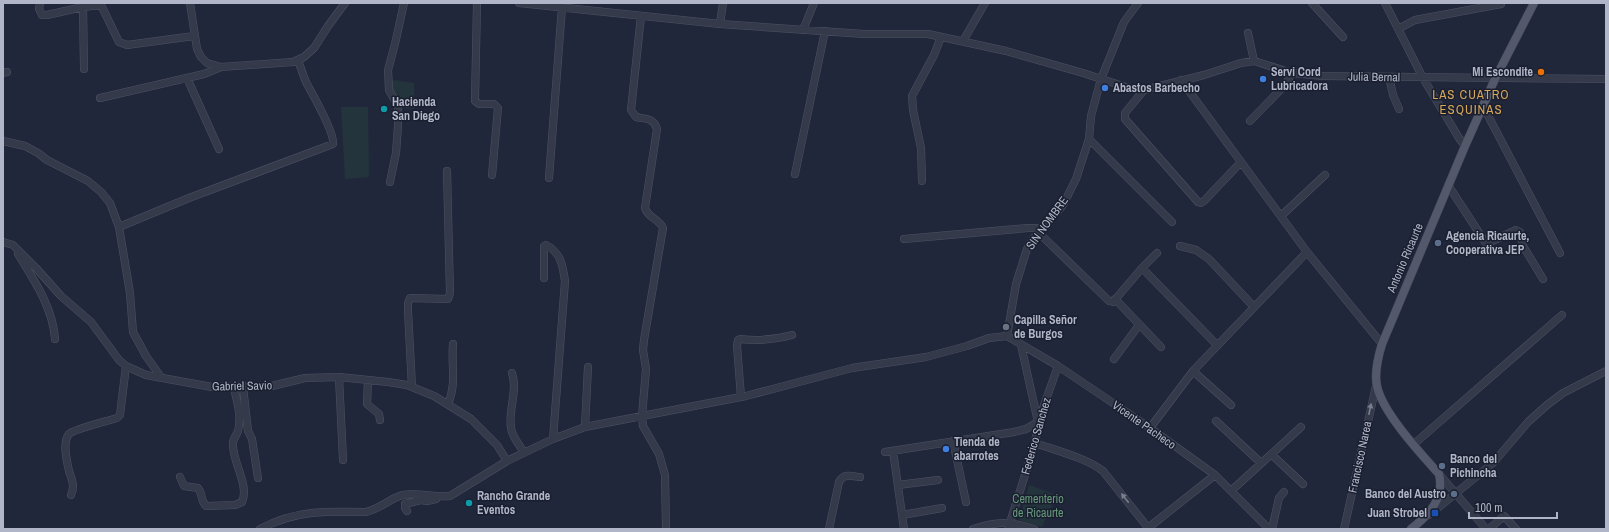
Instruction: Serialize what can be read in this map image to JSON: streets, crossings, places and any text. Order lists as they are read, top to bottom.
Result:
{
  "streets": {
    "main road": ["Antonio Ricaurte"],
    "street": [
      "Julia Bernal",
      "SIN NOMBRE",
      "Gabriel Savio",
      "Vicente Pacheco",
      "Federico Sanchez",
      "Francisco Narea"
    ]
  },
  "crossings": [
    ["Julia Bernal", "SIN NOMBRE"],
    ["Julia Bernal", "Antonio Ricaurte"],
    ["SIN NOMBRE", "Vicente Pacheco"],
    ["Antonio Ricaurte", "Francisco Narea"],
    ["Vicente Pacheco", "Federico Sanchez"]
  ],
  "one_way": ["Francisco Narea"],
  "districts": ["LAS CUATRO ESQUINAS"],
  "parks": ["Cementerio de Ricaurte"],
  "places": {
    "other": [
      "Mi Escondite",
      "Servi Cord Lubricadora",
      "Abastos Barbecho",
      "Hacienda San Diego",
      "Agencia Ricaurte, Cooperativa JEP",
      "Capilla Señor de Burgos",
      "Tienda de abarrotes",
      "Banco del Pichincha",
      "Banco del Austro",
      "Rancho Grande Eventos"
    ],
    "transit": ["Juan Strobel"]
  },
  "scale_bar": "100 m"
}
